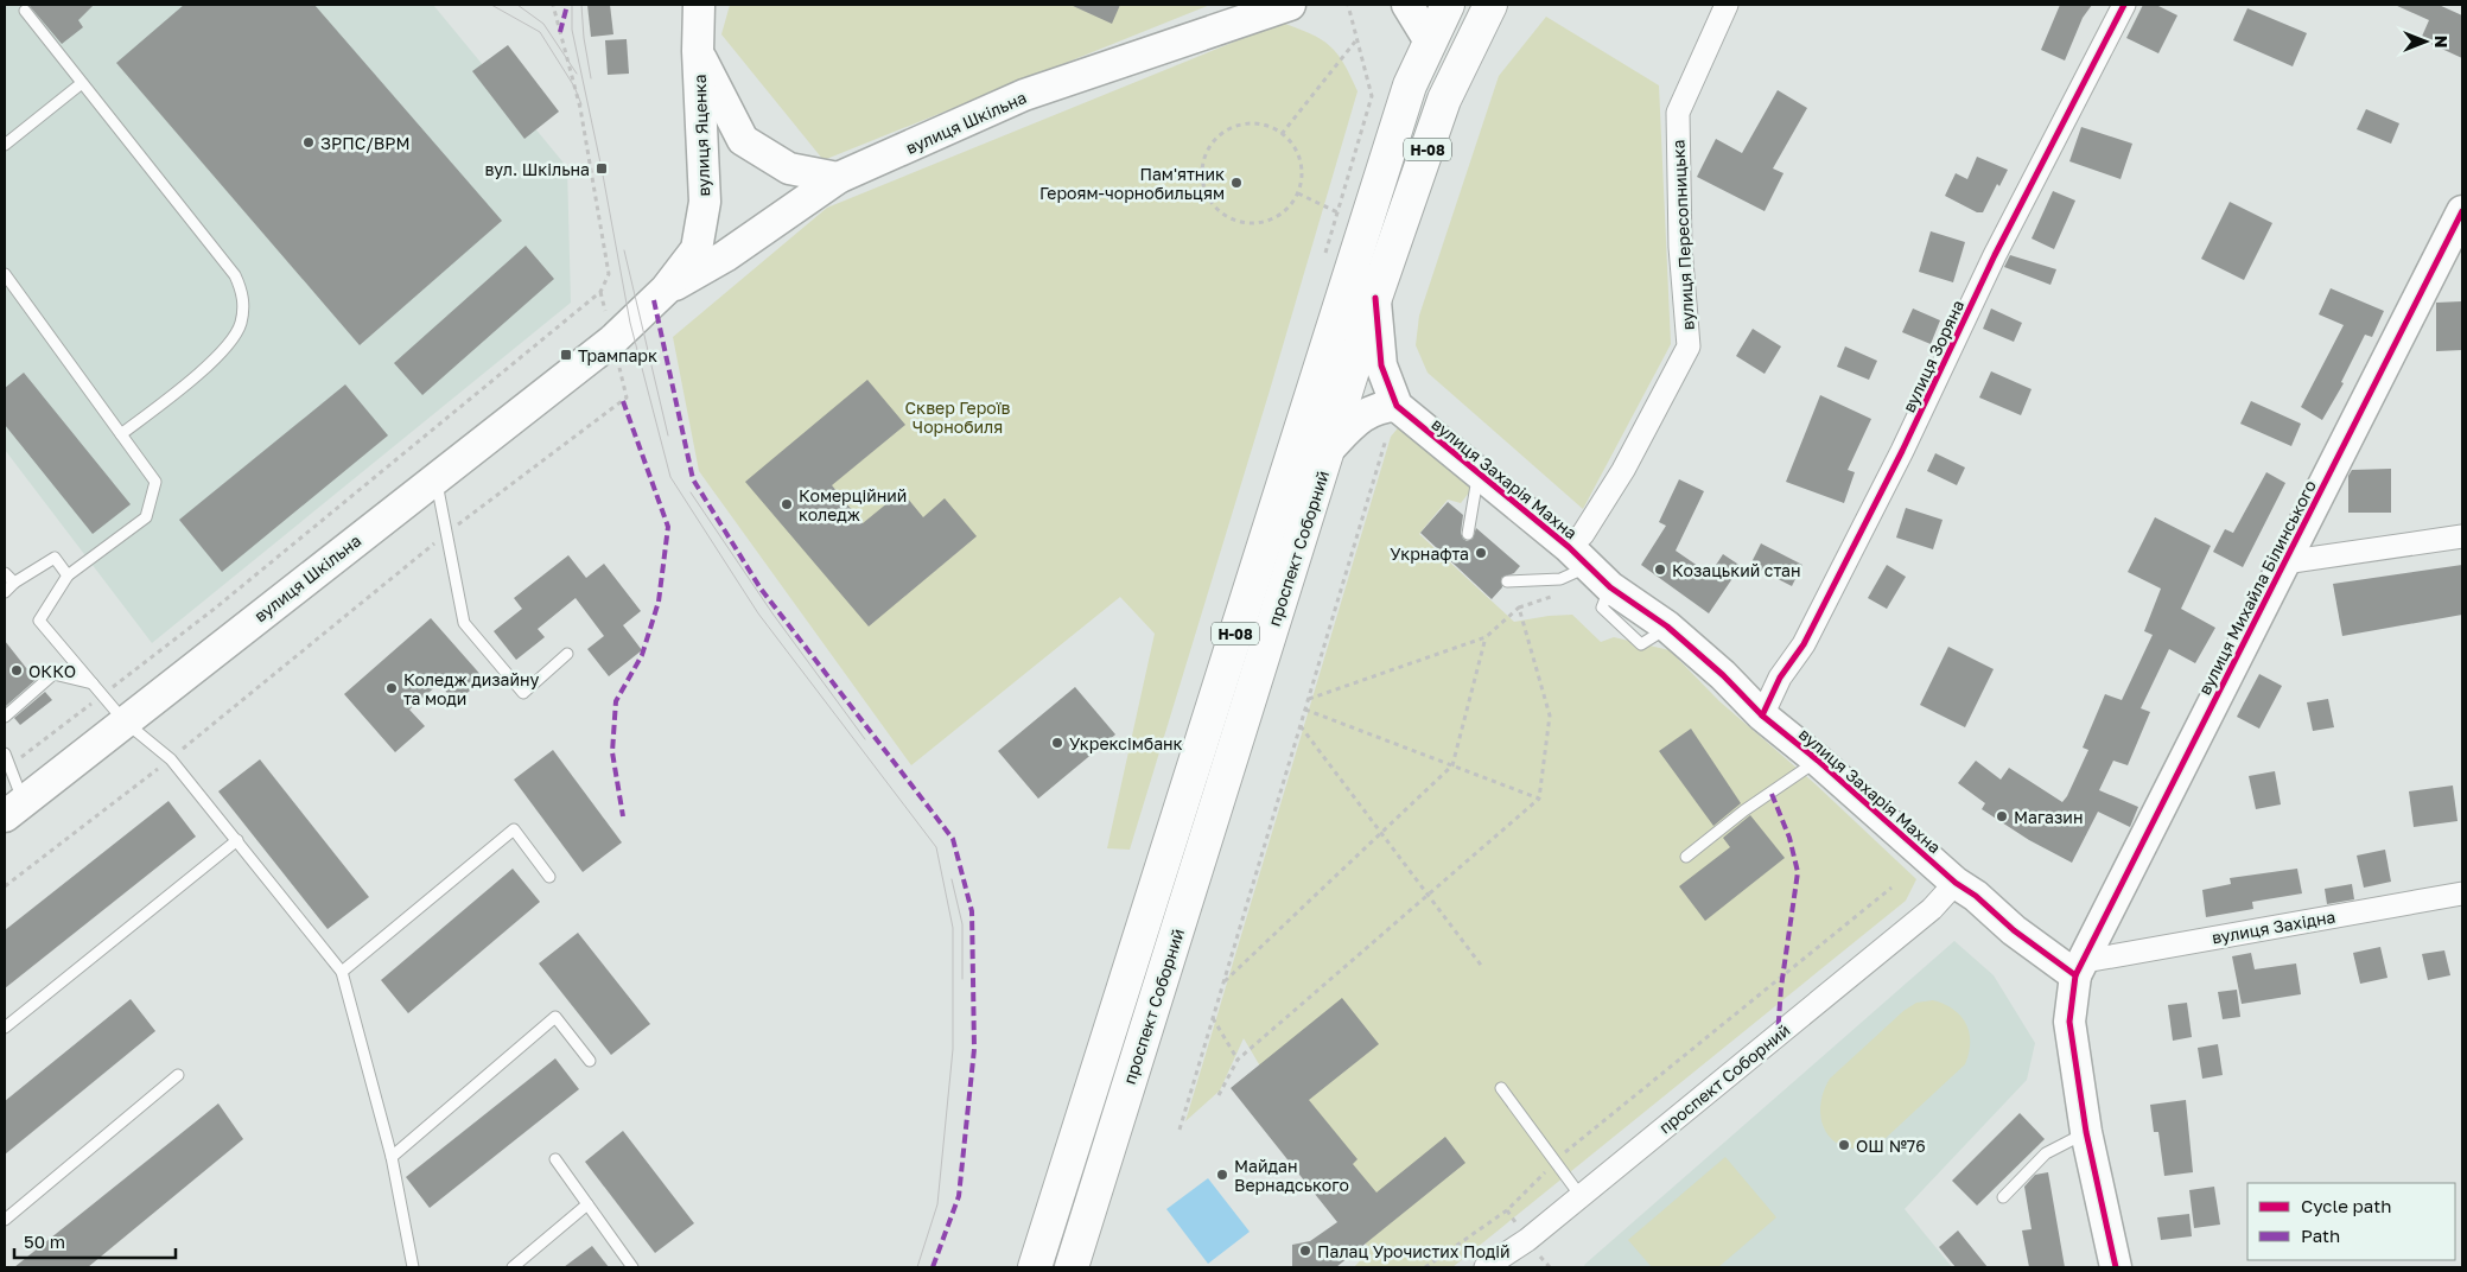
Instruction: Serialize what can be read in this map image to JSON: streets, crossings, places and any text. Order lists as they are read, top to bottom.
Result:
{
  "streets": {
    "main road": ["Н-08", "проспект Соборний"],
    "street": [
      "вулиця Шкільна",
      "вулиця Яценка",
      "вулиця Пересопницька",
      "вулиця Зоряна",
      "вулиця Захарія Махна",
      "вулиця Михайла Білинського",
      "вулиця Західна"
    ]
  },
  "crossings": [
    ["вулиця Шкільна", "вулиця Яценка"],
    ["вулиця Пересопницька", "вулиця Захарія Махна"],
    ["вулиця Зоряна", "вулиця Захарія Махна"],
    ["вулиця Захарія Махна", "проспект Соборний"],
    ["вулиця Захарія Махна", "вулиця Михайла Білинського"],
    ["вулиця Захарія Махна", "вулиця Західна"],
    ["вулиця Михайла Білинського", "вулиця Західна"]
  ],
  "parks": ["Сквер Героїв Чорнобиля"],
  "places": {
    "other": [
      "ЗРПС/ВРМ",
      "Пам'ятник Героям-чорнобильцям",
      "Комерційний коледж",
      "Укрнафта",
      "Козацький стан",
      "ОККО",
      "Коледж дизайну та моди",
      "Укрексімбанк",
      "Магазин",
      "ОШ №76",
      "Майдан Вернадського",
      "Палац Урочистих Подій"
    ],
    "transit": ["вул. Шкільна", "Трампарк"]
  },
  "legend": ["Cycle path", "Path"],
  "scale_bar": "50 m",
  "north": "right"
}
